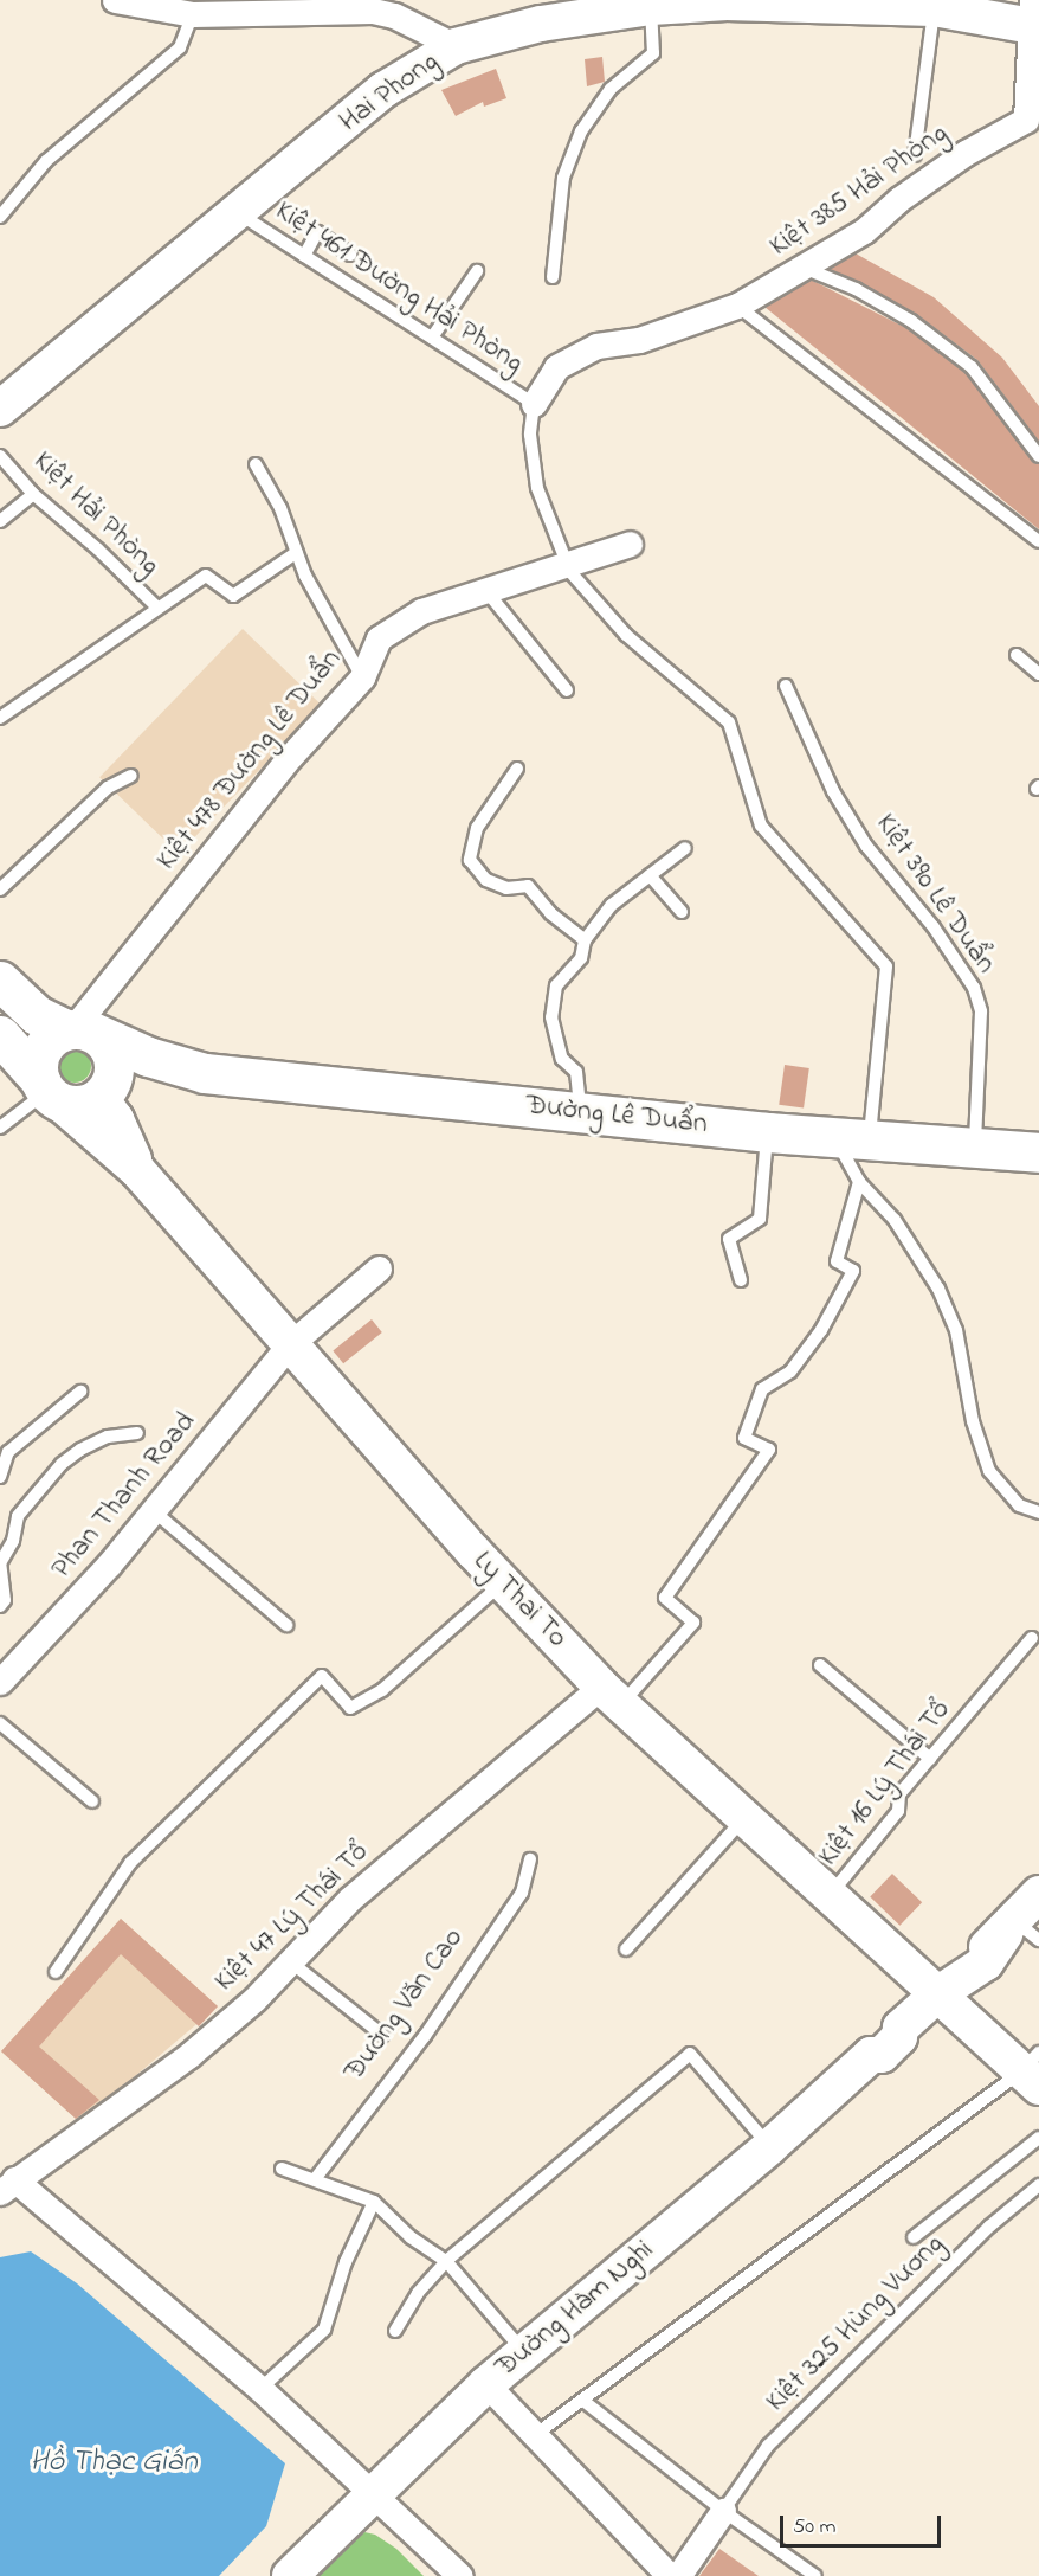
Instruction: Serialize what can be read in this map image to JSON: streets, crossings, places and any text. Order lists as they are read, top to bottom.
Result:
{
  "streets": {
    "main road": ["Đường Lê Duẩn"],
    "street": [
      "Hai Phong",
      "Kiệt 385 Hải Phòng",
      "Kiệt 478 Đường Lê Duẩn",
      "Phan Thanh Road",
      "Ly Thai To",
      "Kiệt 47 Lý Thái Tổ",
      "Đường Hàm Nghi"
    ],
    "lane": [
      "Kiệt 461 Đường Hải Phòng",
      "Kiệt Hải Phòng",
      "Kiệt 390 Lê Duẩn",
      "Kiệt 16 Lý Thái Tổ",
      "Đường Văn Cao",
      "Kiệt 325 Hùng Vương"
    ]
  },
  "crossings": [
    ["Hai Phong", "Kiệt 385 Hải Phòng"],
    ["Hai Phong", "Kiệt 461 Đường Hải Phòng"],
    ["Kiệt 385 Hải Phòng", "Kiệt 461 Đường Hải Phòng"],
    ["Kiệt 478 Đường Lê Duẩn", "Đường Lê Duẩn"],
    ["Kiệt 390 Lê Duẩn", "Đường Lê Duẩn"],
    ["Đường Lê Duẩn", "Ly Thai To"],
    ["Phan Thanh Road", "Ly Thai To"],
    ["Ly Thai To", "Kiệt 16 Lý Thái Tổ"],
    ["Ly Thai To", "Kiệt 47 Lý Thái Tổ"],
    ["Ly Thai To", "Đường Hàm Nghi"]
  ],
  "water": ["Hồ Thạc Gián"],
  "scale_bar": "50 m"
}
